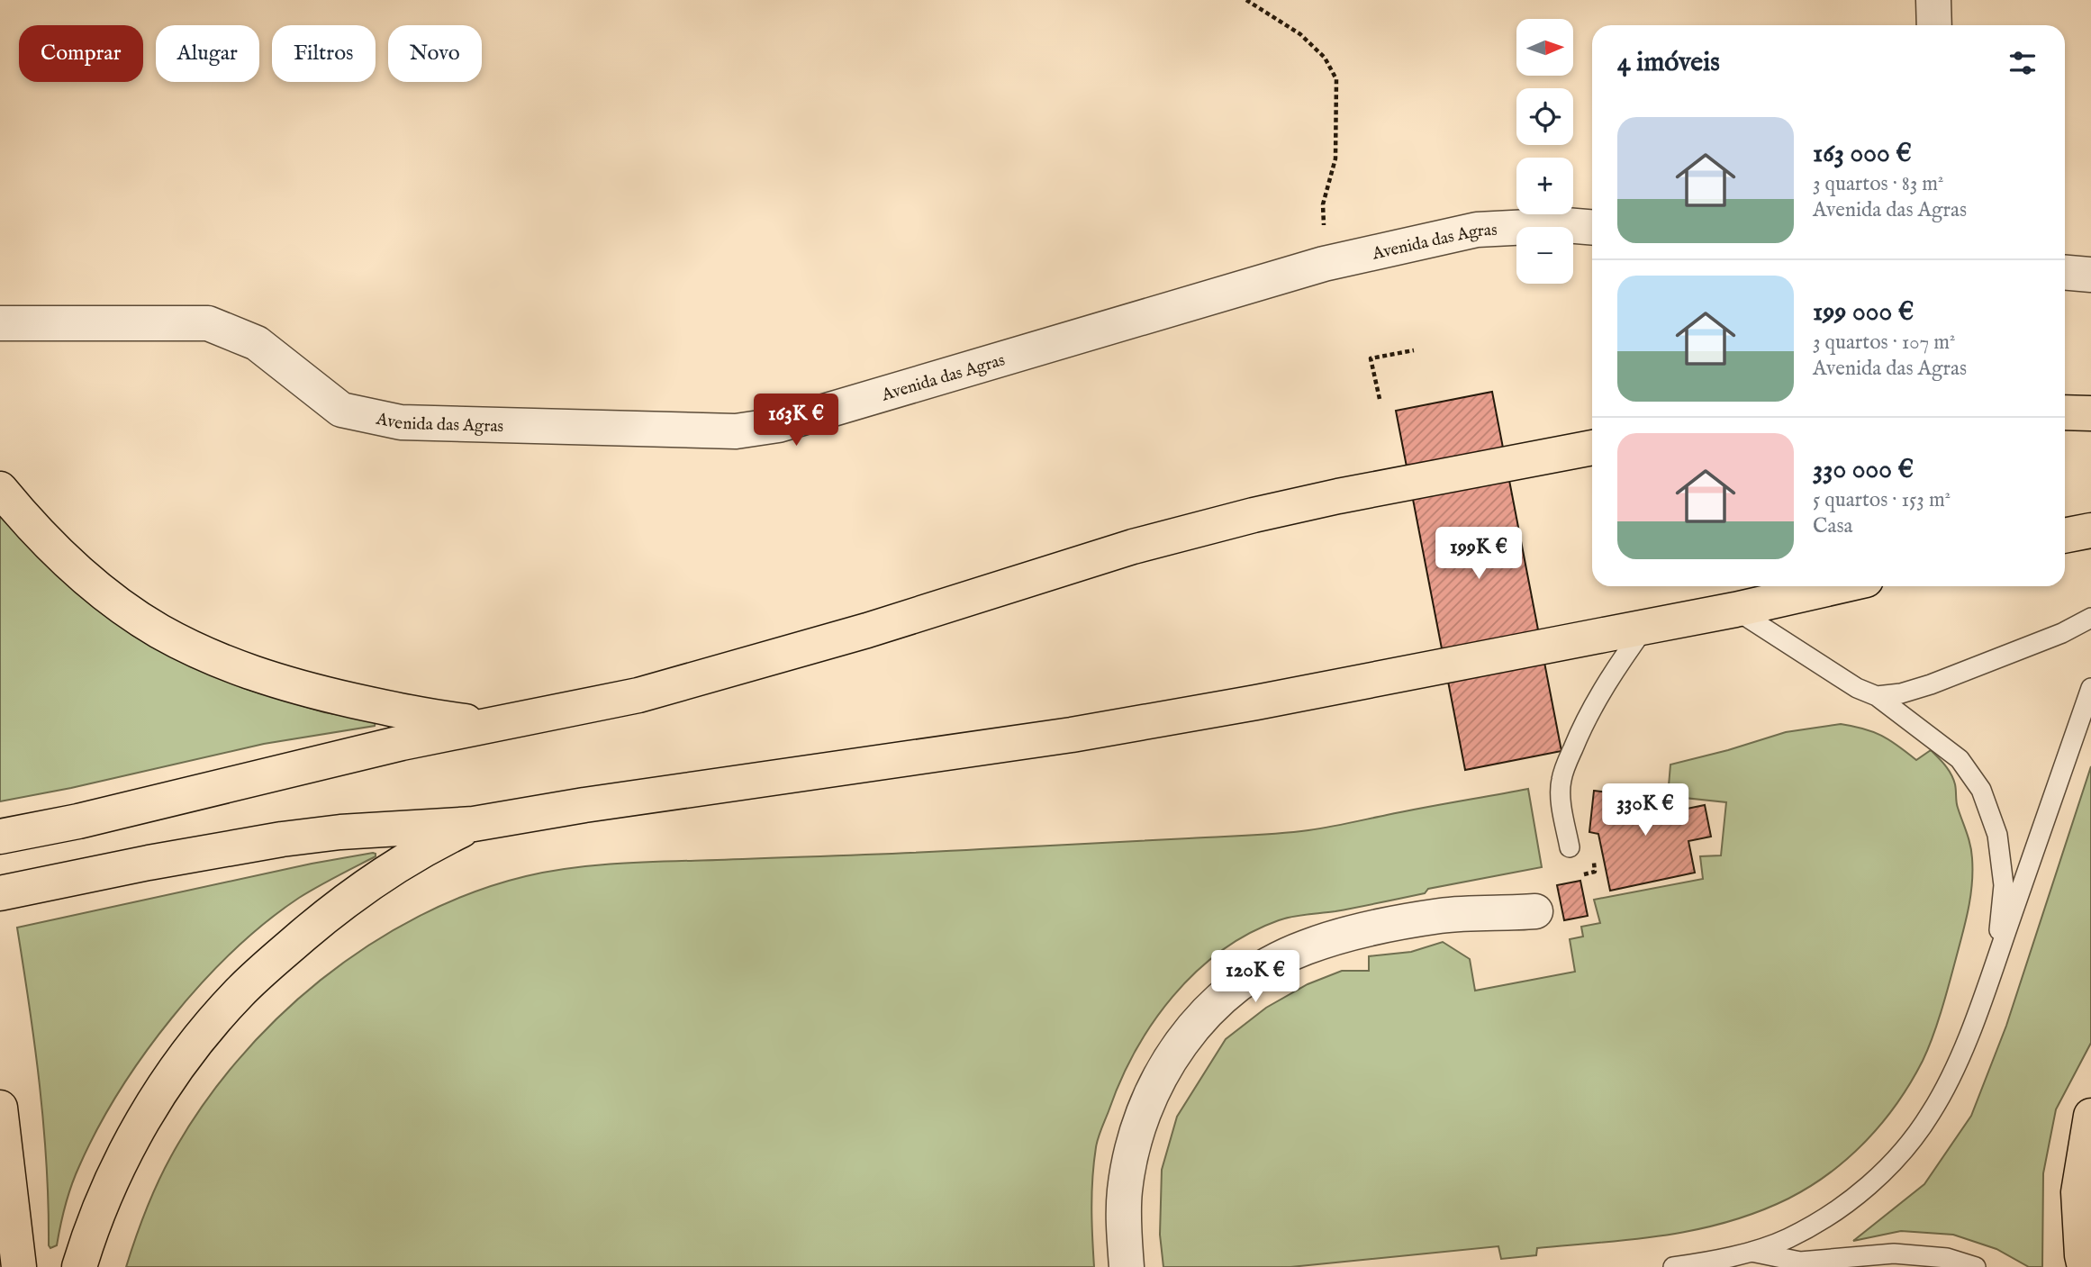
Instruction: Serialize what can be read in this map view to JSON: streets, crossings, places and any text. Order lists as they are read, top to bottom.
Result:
{
  "streets": {
    "street": ["Avenida das Agras"]
  },
  "north": "right",
  "page": {
    "map_buttons": ["+", "−"],
    "chip": [
      "Comprar",
      "Alugar",
      "Filtros",
      "Novo"
    ],
    "heading": "4 imóveis",
    "list": [
      {
        "name": "163 000 €",
        "note": "3 quartos · 83 m² · Avenida das Agras"
      },
      {
        "name": "199 000 €",
        "note": "3 quartos · 107 m² · Avenida das Agras"
      },
      {
        "name": "330 000 €",
        "note": "5 quartos · 153 m² · Casa"
      }
    ],
    "price": [
      "163K €",
      "199K €",
      "330K €",
      "120K €"
    ]
  }
}
